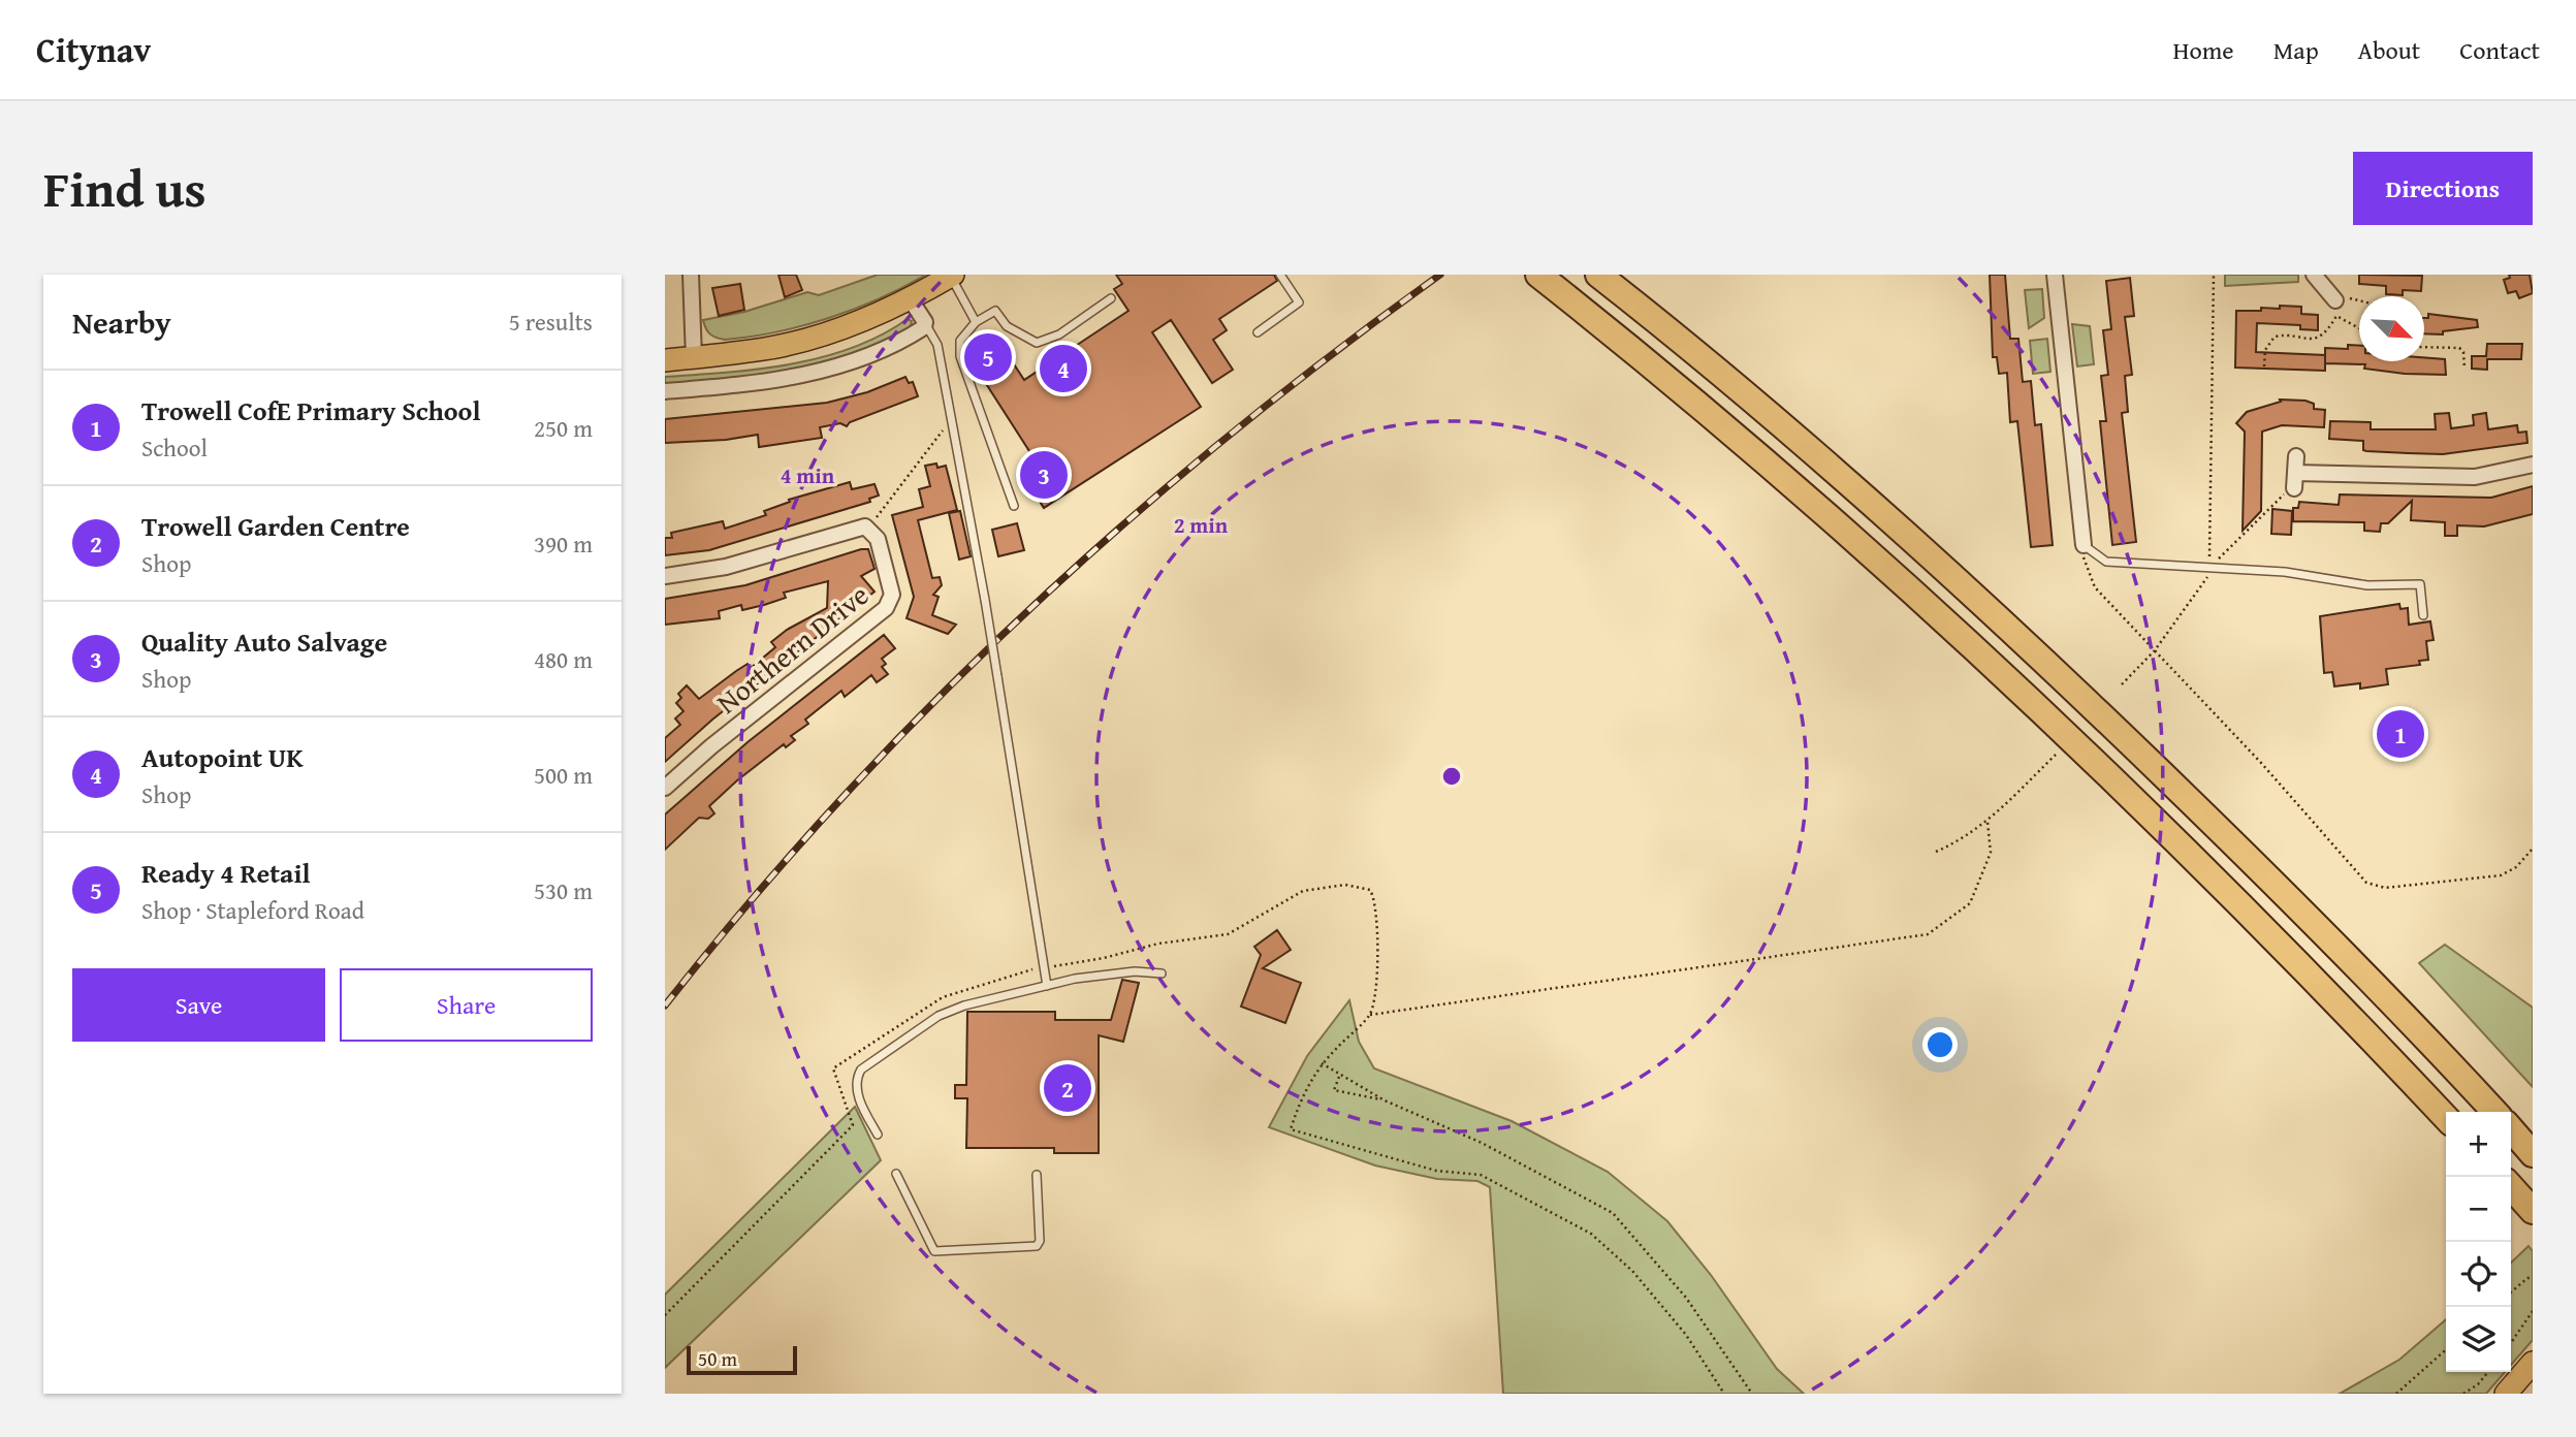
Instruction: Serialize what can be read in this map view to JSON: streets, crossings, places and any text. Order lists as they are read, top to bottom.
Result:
{
  "streets": {
    "street": ["Northern Drive"]
  },
  "scale_bar": "50 m",
  "north": "bottom right",
  "page": {
    "header": "Citynav",
    "nav": [
      "Home",
      "Map",
      "About",
      "Contact"
    ],
    "title": "Find us",
    "buttons": [
      "Directions",
      ["Save", "Share"]
    ],
    "heading": ["Nearby", "5 results"],
    "pins": [
      "5",
      "4",
      "3",
      "1",
      "2"
    ],
    "list": [
      {
        "mark": "1",
        "name": "Trowell CofE Primary School",
        "note": "School",
        "value": "250 m"
      },
      {
        "mark": "2",
        "name": "Trowell Garden Centre",
        "note": "Shop",
        "value": "390 m"
      },
      {
        "mark": "3",
        "name": "Quality Auto Salvage",
        "note": "Shop",
        "value": "480 m"
      },
      {
        "mark": "4",
        "name": "Autopoint UK",
        "note": "Shop",
        "value": "500 m"
      },
      {
        "mark": "5",
        "name": "Ready 4 Retail",
        "note": "Shop · Stapleford Road",
        "value": "530 m"
      }
    ],
    "map_buttons": ["+", "−"],
    "scale": "50 m"
  },
  "rings": ["4 min", "2 min"]
}
